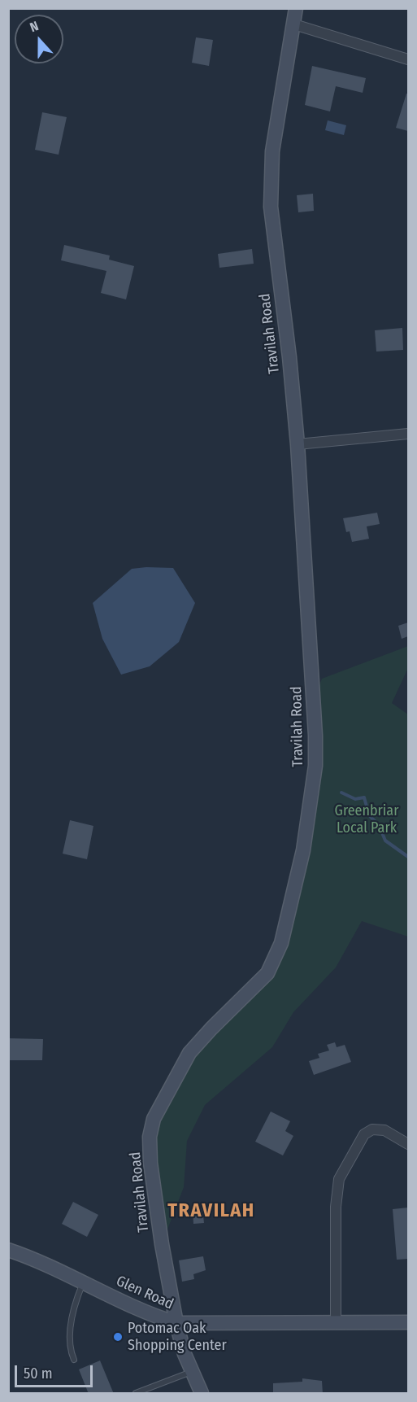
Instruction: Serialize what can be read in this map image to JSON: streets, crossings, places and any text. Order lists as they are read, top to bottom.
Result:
{
  "streets": {
    "main road": ["Travilah Road", "Glen Road"]
  },
  "crossings": [
    ["Travilah Road", "Glen Road"]
  ],
  "districts": ["TRAVILAH"],
  "parks": ["Greenbriar Local Park"],
  "places": ["Potomac Oak Shopping Center"],
  "scale_bar": "50 m",
  "north": "top"
}
